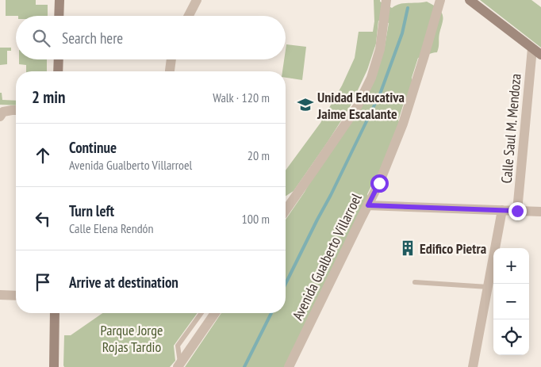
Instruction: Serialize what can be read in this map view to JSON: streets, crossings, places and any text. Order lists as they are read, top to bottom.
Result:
{
  "streets": {
    "street": ["Calle Saul M. Mendoza", "Avenida Gualberto Villarroel"]
  },
  "parks": ["Parque Jorge Rojas Tardio"],
  "places": {
    "school or university": ["Unidad Educativa Jaime Escalante"],
    "building": ["Edifico Pietra"]
  },
  "page": {
    "search": "Search here",
    "heading": ["2 min", "Walk · 120 m"],
    "list": [
      ["Continue", "Avenida Gualberto Villarroel", "20 m"],
      ["Turn left", "Calle Elena Rendón", "100 m"],
      "Arrive at destination"
    ],
    "map_buttons": ["+", "−"]
  }
}
